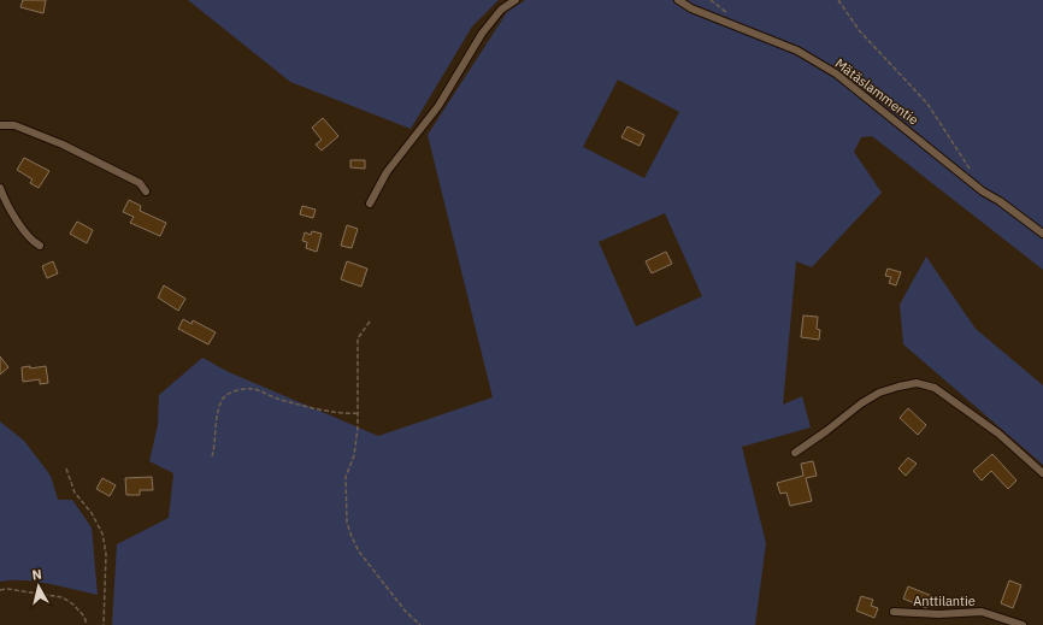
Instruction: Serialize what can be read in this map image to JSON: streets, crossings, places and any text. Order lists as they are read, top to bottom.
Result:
{
  "streets": {
    "street": ["Mätäslammentie", "Anttilantie"]
  },
  "north": "top"
}
